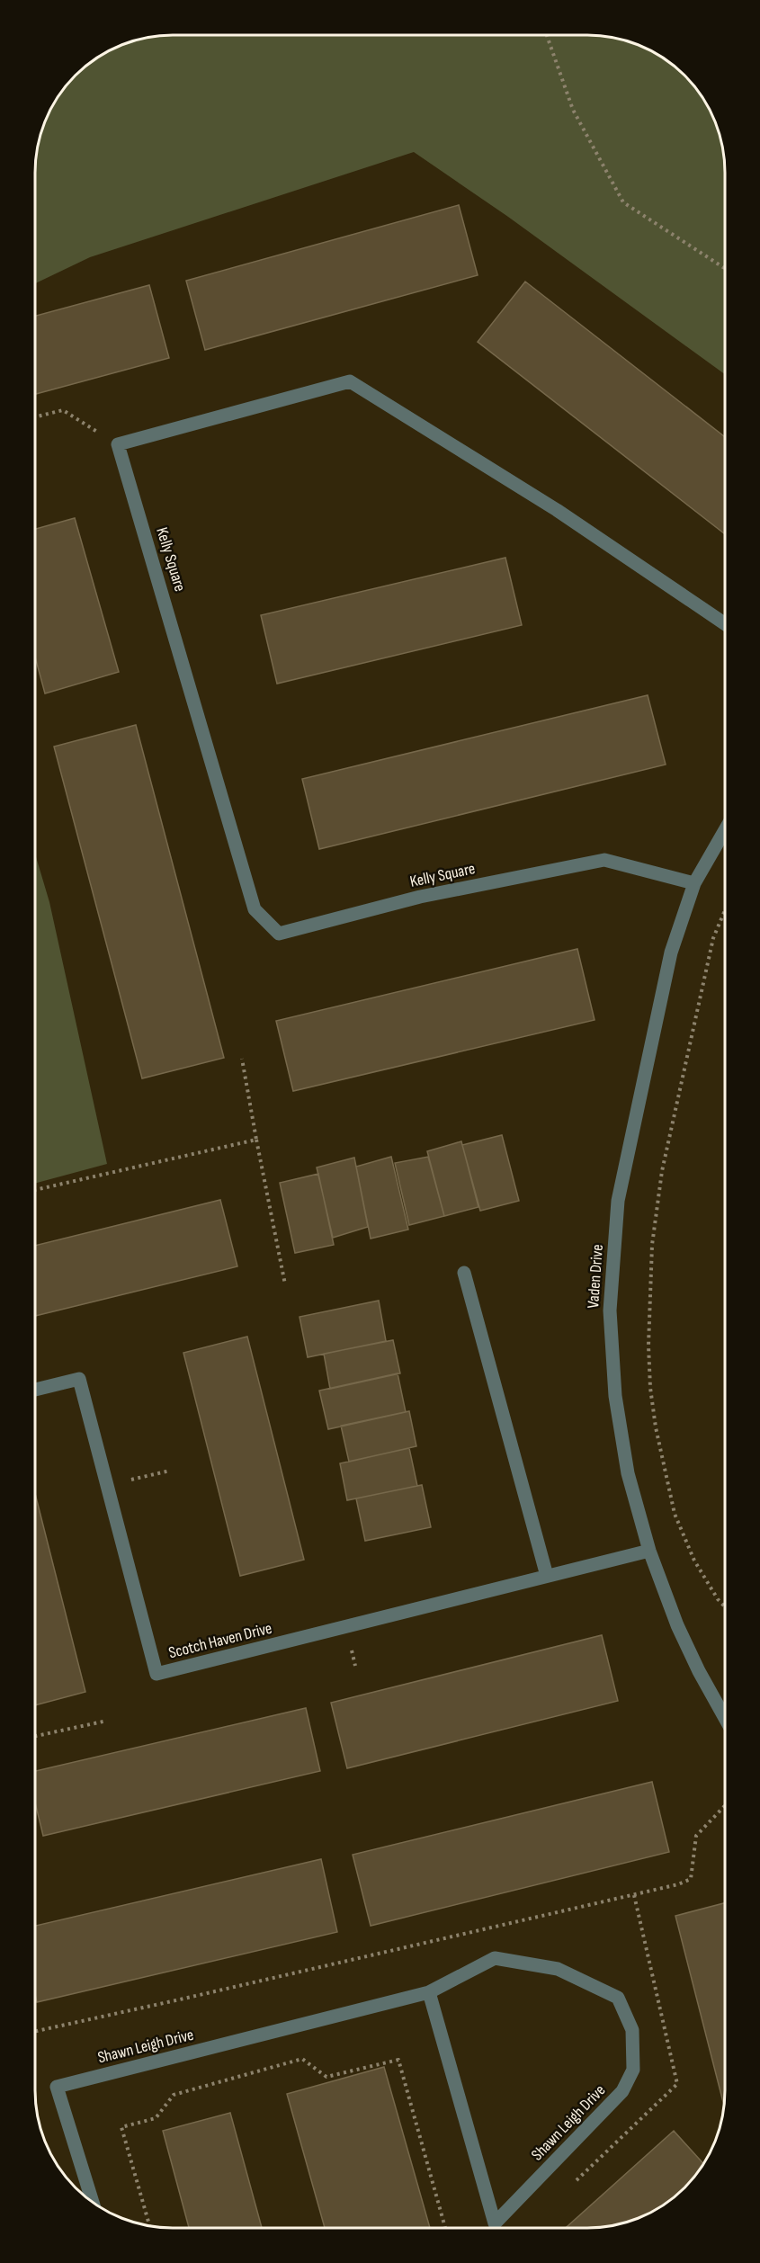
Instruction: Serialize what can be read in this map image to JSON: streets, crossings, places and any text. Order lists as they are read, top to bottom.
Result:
{
  "streets": {
    "street": [
      "Kelly Square",
      "Vaden Drive",
      "Scotch Haven Drive",
      "Shawn Leigh Drive"
    ]
  },
  "crossings": [
    ["Kelly Square", "Vaden Drive"],
    ["Vaden Drive", "Scotch Haven Drive"]
  ]
}
